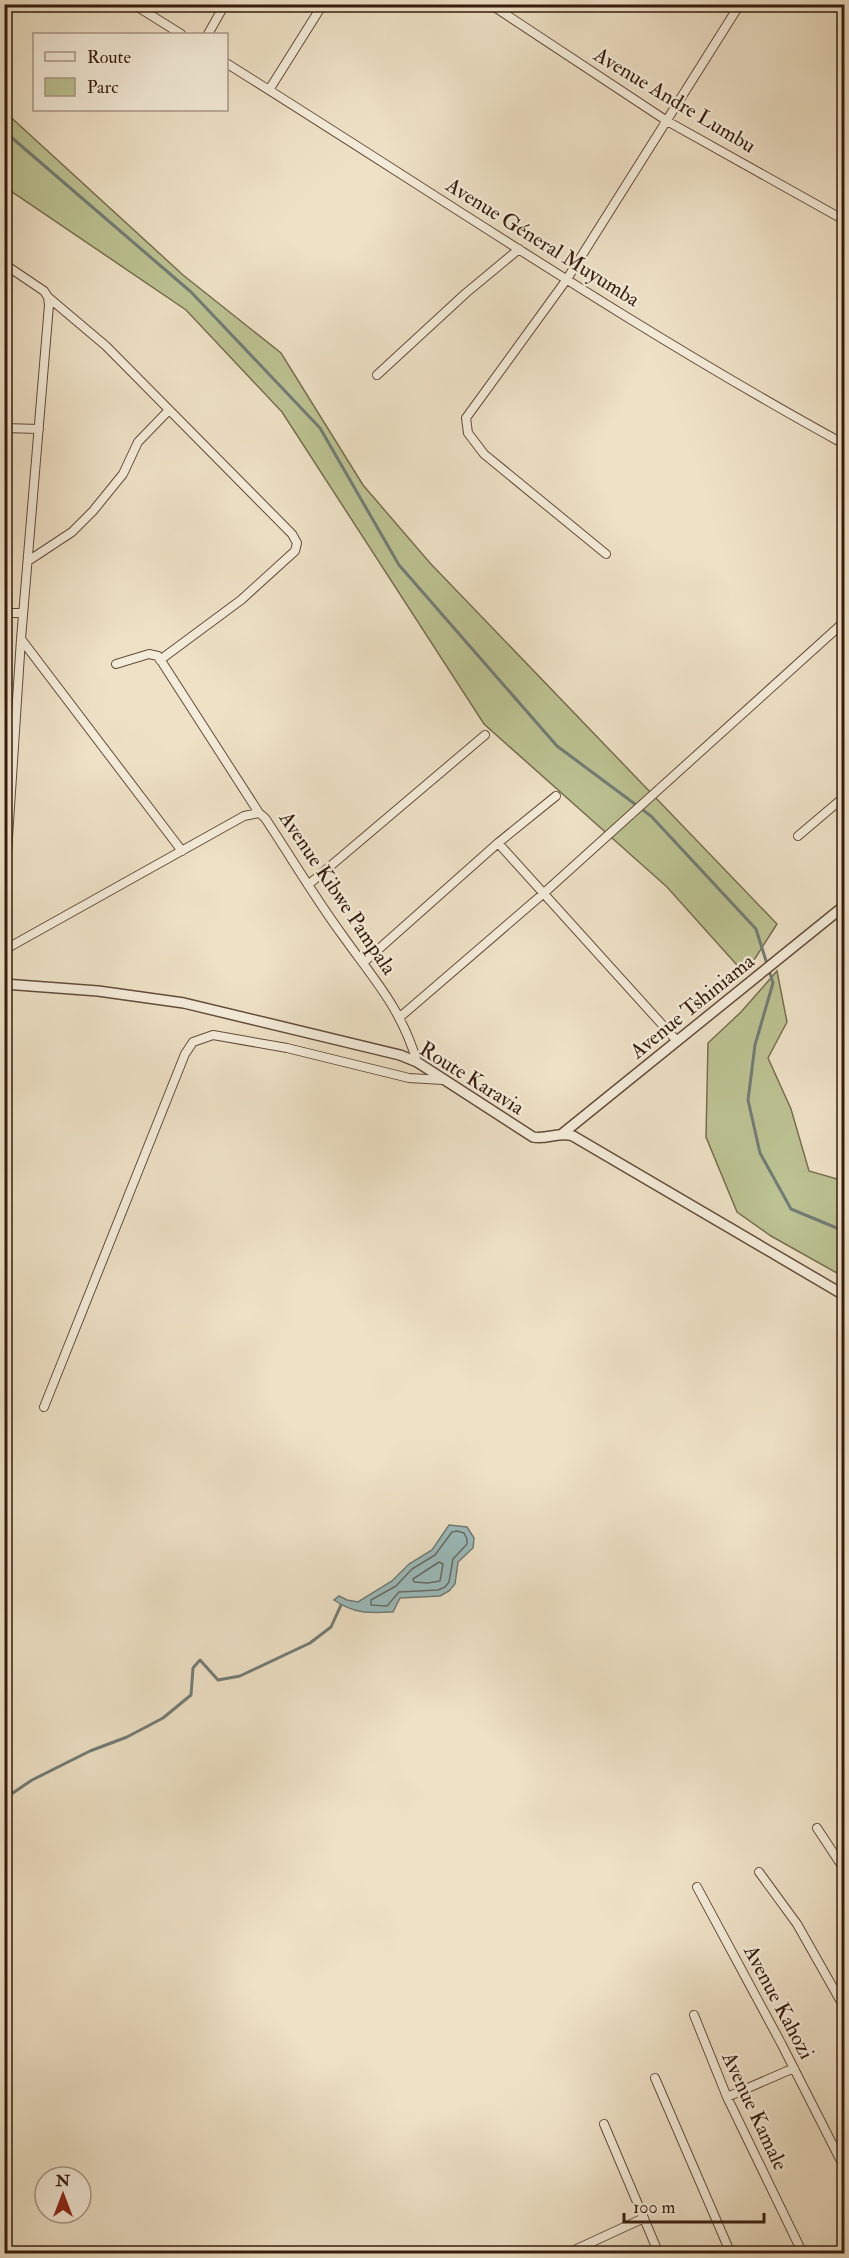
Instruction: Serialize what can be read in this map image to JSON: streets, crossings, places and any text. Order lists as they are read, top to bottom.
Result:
{
  "streets": {
    "street": [
      "Avenue Andre Lumbu",
      "Avenue Géneral Muyumba",
      "Avenue Kibwe Pampala",
      "Avenue Tshiniama",
      "Route Karavia",
      "Avenue Kahozi",
      "Avenue Kamale"
    ]
  },
  "crossings": [
    ["Avenue Kibwe Pampala", "Route Karavia"],
    ["Avenue Tshiniama", "Route Karavia"]
  ],
  "legend": ["Route", "Parc"],
  "scale_bar": "100 m",
  "north": "top"
}
